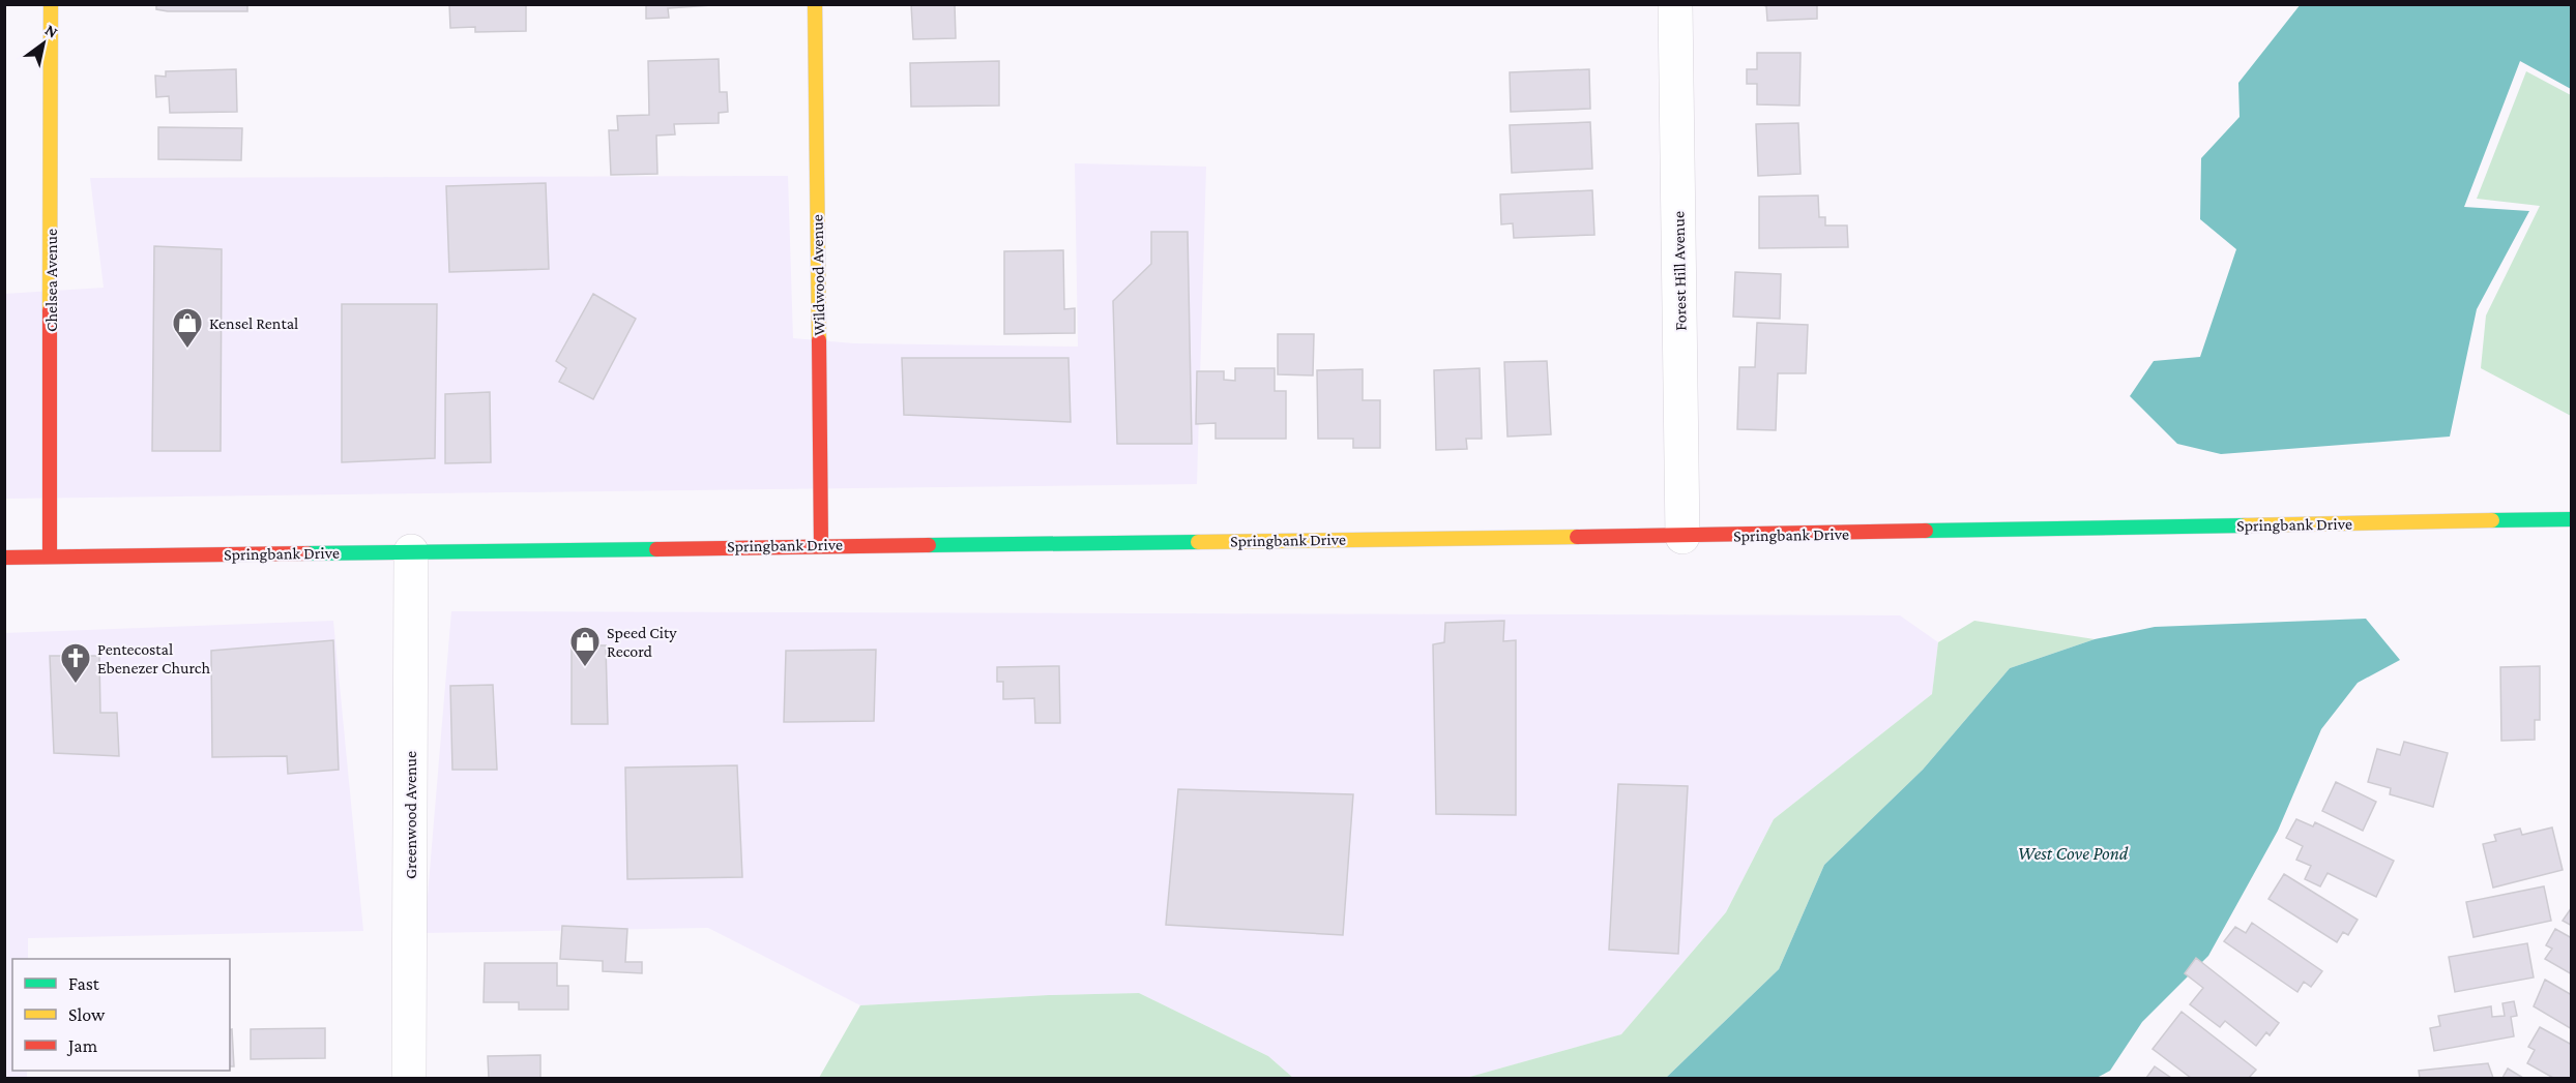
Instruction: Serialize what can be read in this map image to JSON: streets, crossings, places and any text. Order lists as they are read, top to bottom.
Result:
{
  "streets": {
    "main road": ["Wildwood Avenue", "Chelsea Avenue", "Springbank Drive"],
    "street": ["Forest Hill Avenue", "Greenwood Avenue"]
  },
  "crossings": [
    ["Forest Hill Avenue", "Springbank Drive"],
    ["Wildwood Avenue", "Springbank Drive"],
    ["Chelsea Avenue", "Springbank Drive"],
    ["Springbank Drive", "Greenwood Avenue"]
  ],
  "water": ["West Cove Pond"],
  "places": {
    "shop": ["Kensel Rental", "Speed City Record"],
    "church": ["Pentecostal Ebenezer Church"]
  },
  "legend": ["Fast", "Slow", "Jam"],
  "north": "top right"
}
